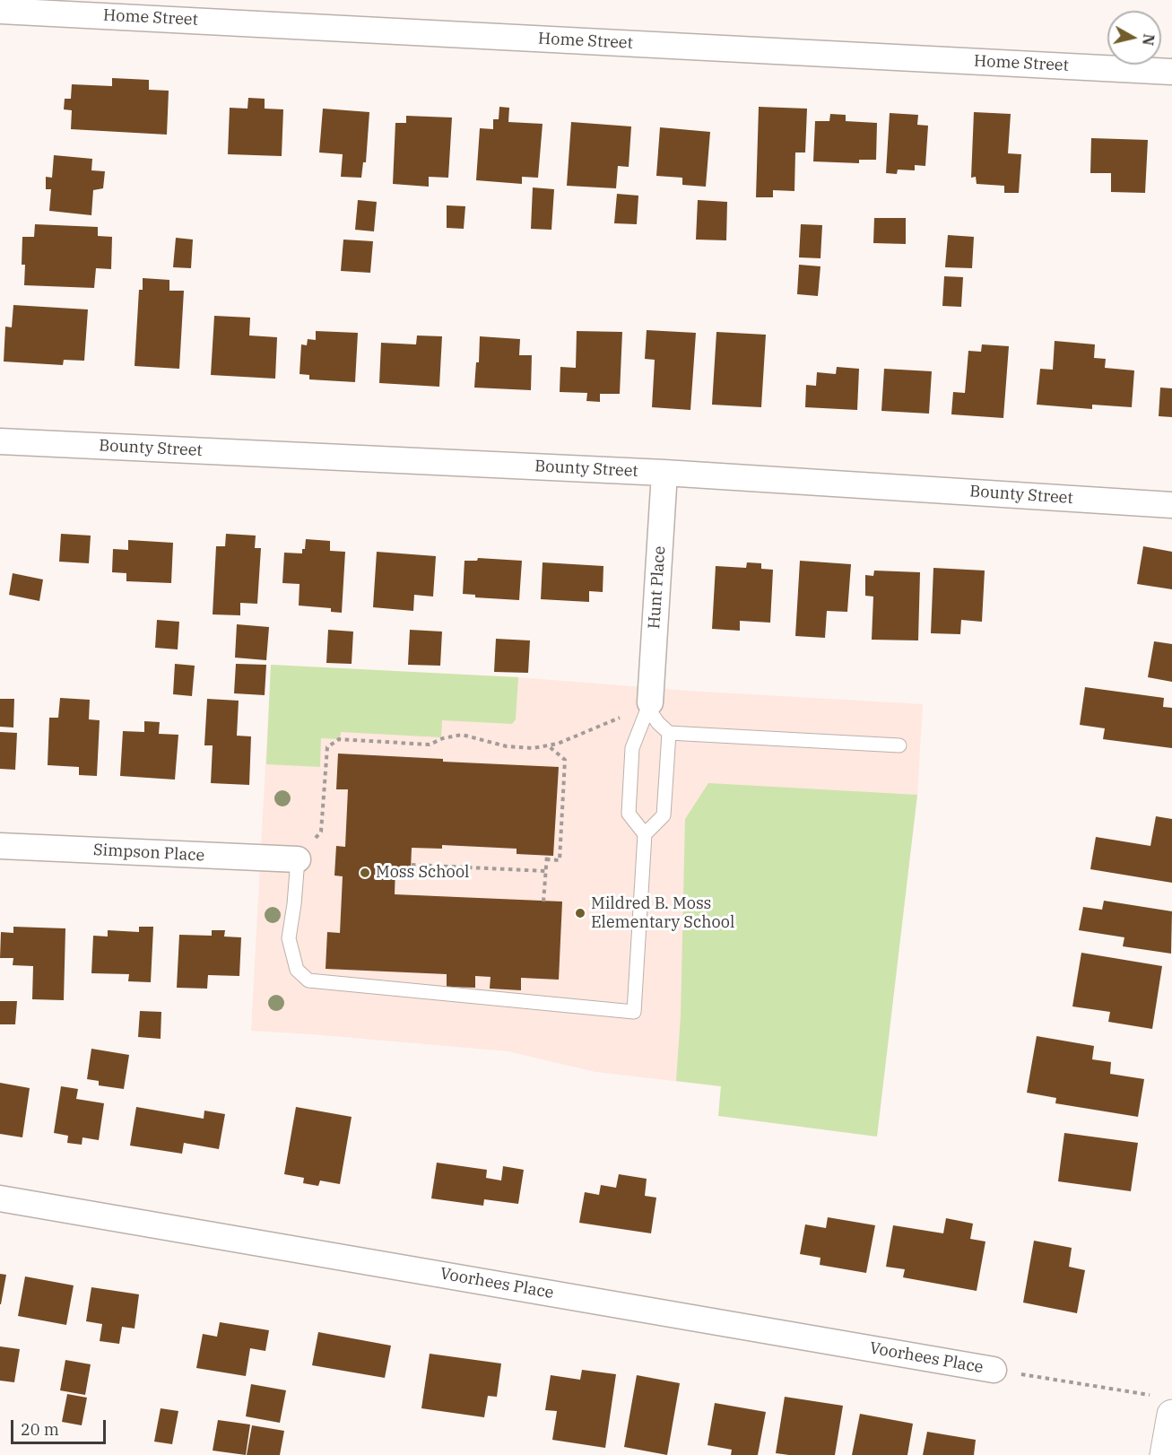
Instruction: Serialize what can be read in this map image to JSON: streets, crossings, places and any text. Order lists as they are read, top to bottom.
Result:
{
  "streets": {
    "street": [
      "Home Street",
      "Bounty Street",
      "Hunt Place",
      "Simpson Place",
      "Voorhees Place"
    ]
  },
  "crossings": [
    ["Bounty Street", "Hunt Place"]
  ],
  "places": ["Moss School", "Mildred B. Moss Elementary School"],
  "scale_bar": "20 m",
  "north": "right"
}
